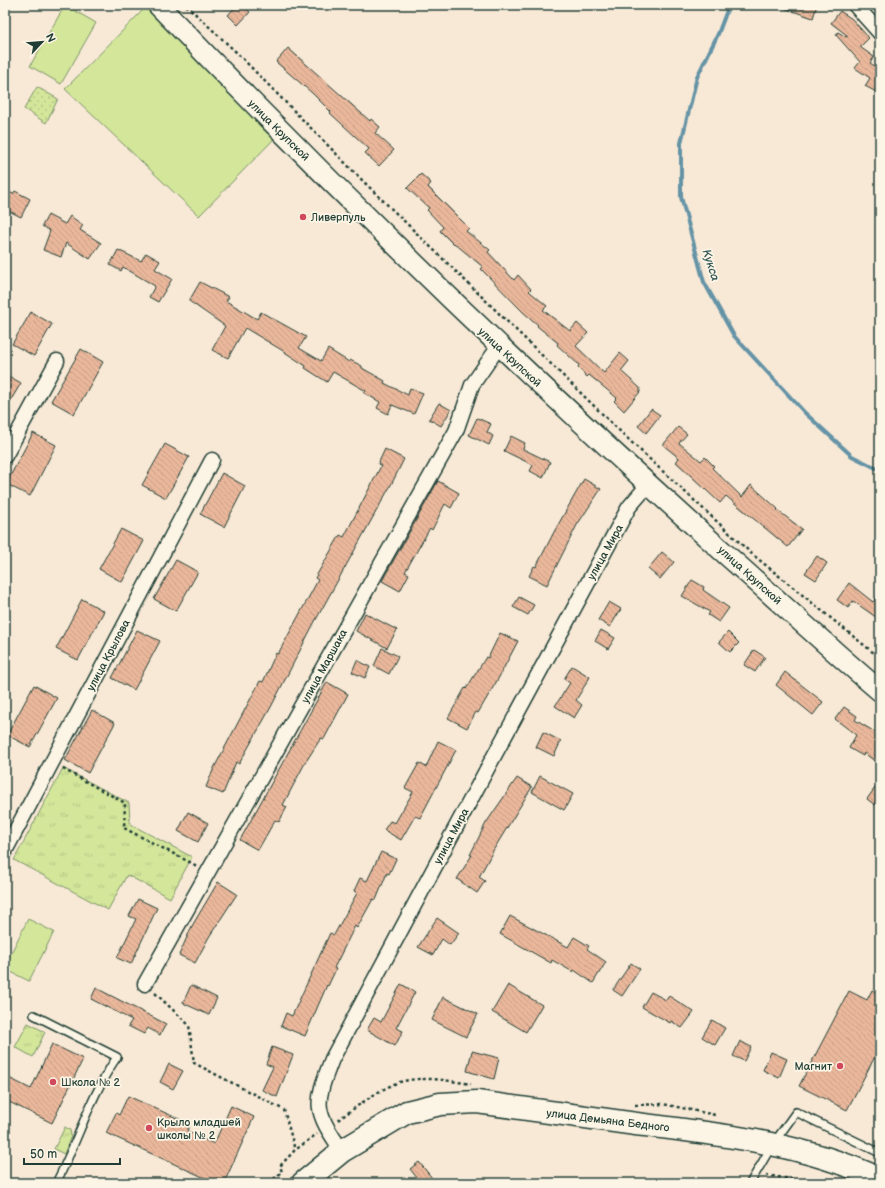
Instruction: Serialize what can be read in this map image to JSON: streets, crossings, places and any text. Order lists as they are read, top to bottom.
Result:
{
  "streets": {
    "main road": ["улица Демьяна Бедного"],
    "street": [
      "улица Крупской",
      "улица Мира",
      "улица Крылова",
      "улица Маршака"
    ]
  },
  "crossings": [
    ["улица Крупской", "улица Мира"],
    ["улица Крупской", "улица Маршака"],
    ["улица Мира", "улица Демьяна Бедного"]
  ],
  "water": ["Кукса"],
  "places": [
    "Ливерпуль",
    "Магнит",
    "Школа № 2",
    "Крыло младшей школы № 2"
  ],
  "scale_bar": "50 m",
  "north": "top right"
}
